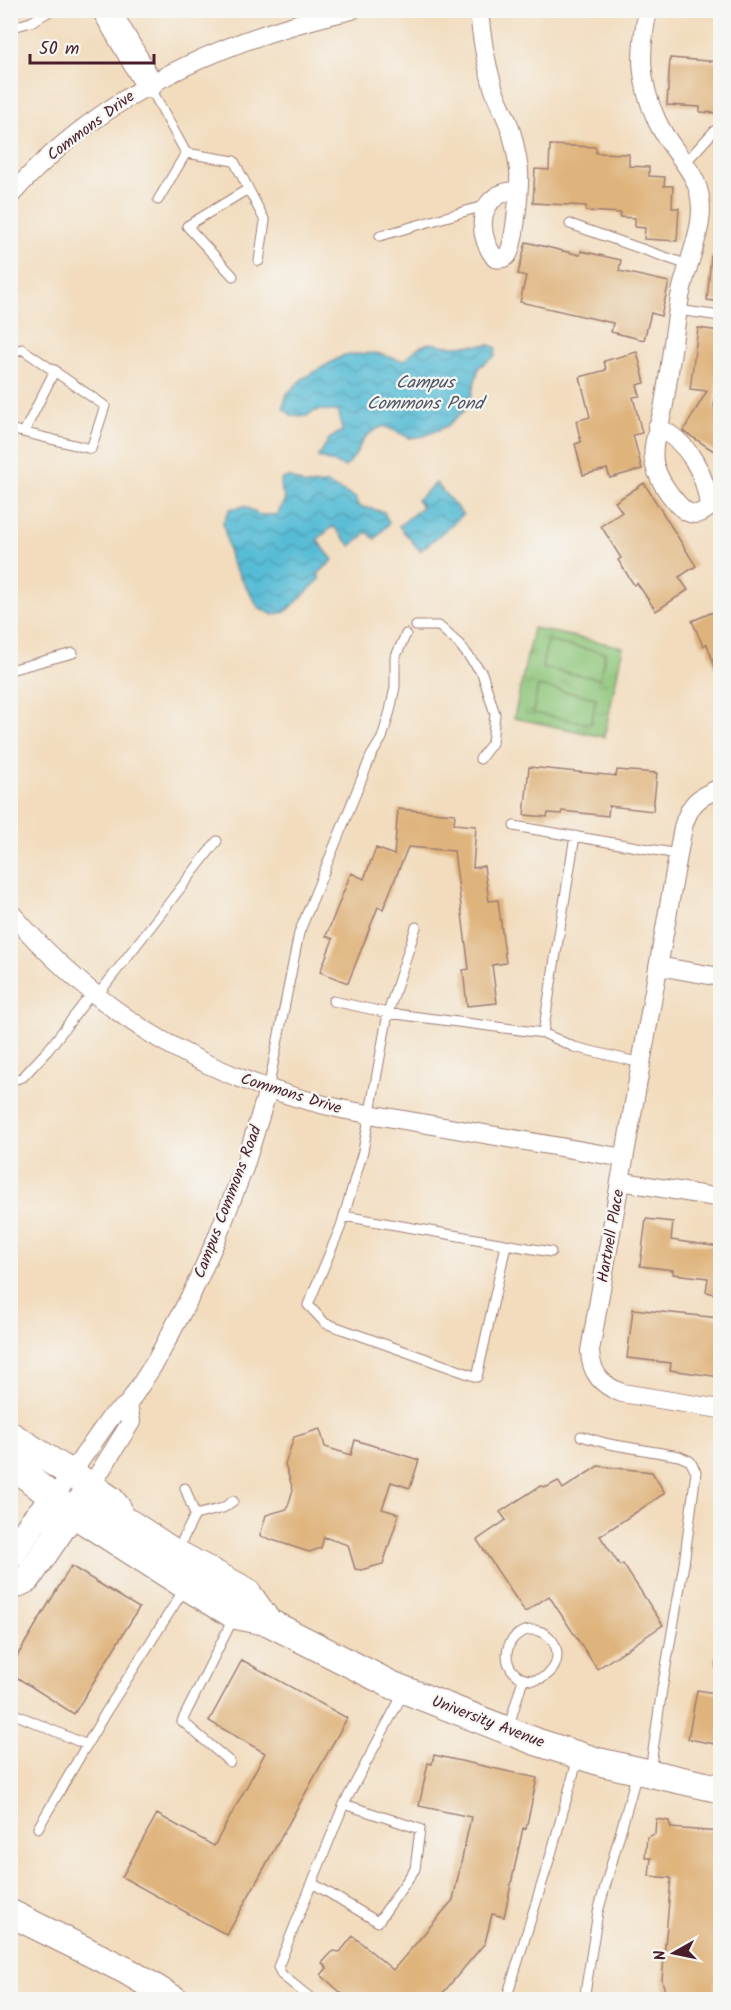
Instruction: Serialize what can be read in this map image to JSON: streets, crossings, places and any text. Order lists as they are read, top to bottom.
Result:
{
  "streets": {
    "street": [
      "Commons Drive",
      "Campus Commons Road",
      "Hartnell Place",
      "University Avenue"
    ]
  },
  "crossings": [
    ["Commons Drive", "Campus Commons Road"],
    ["Commons Drive", "Hartnell Place"],
    ["Campus Commons Road", "University Avenue"]
  ],
  "water": ["Campus Commons Pond"],
  "scale_bar": "50 m",
  "north": "left"
}
